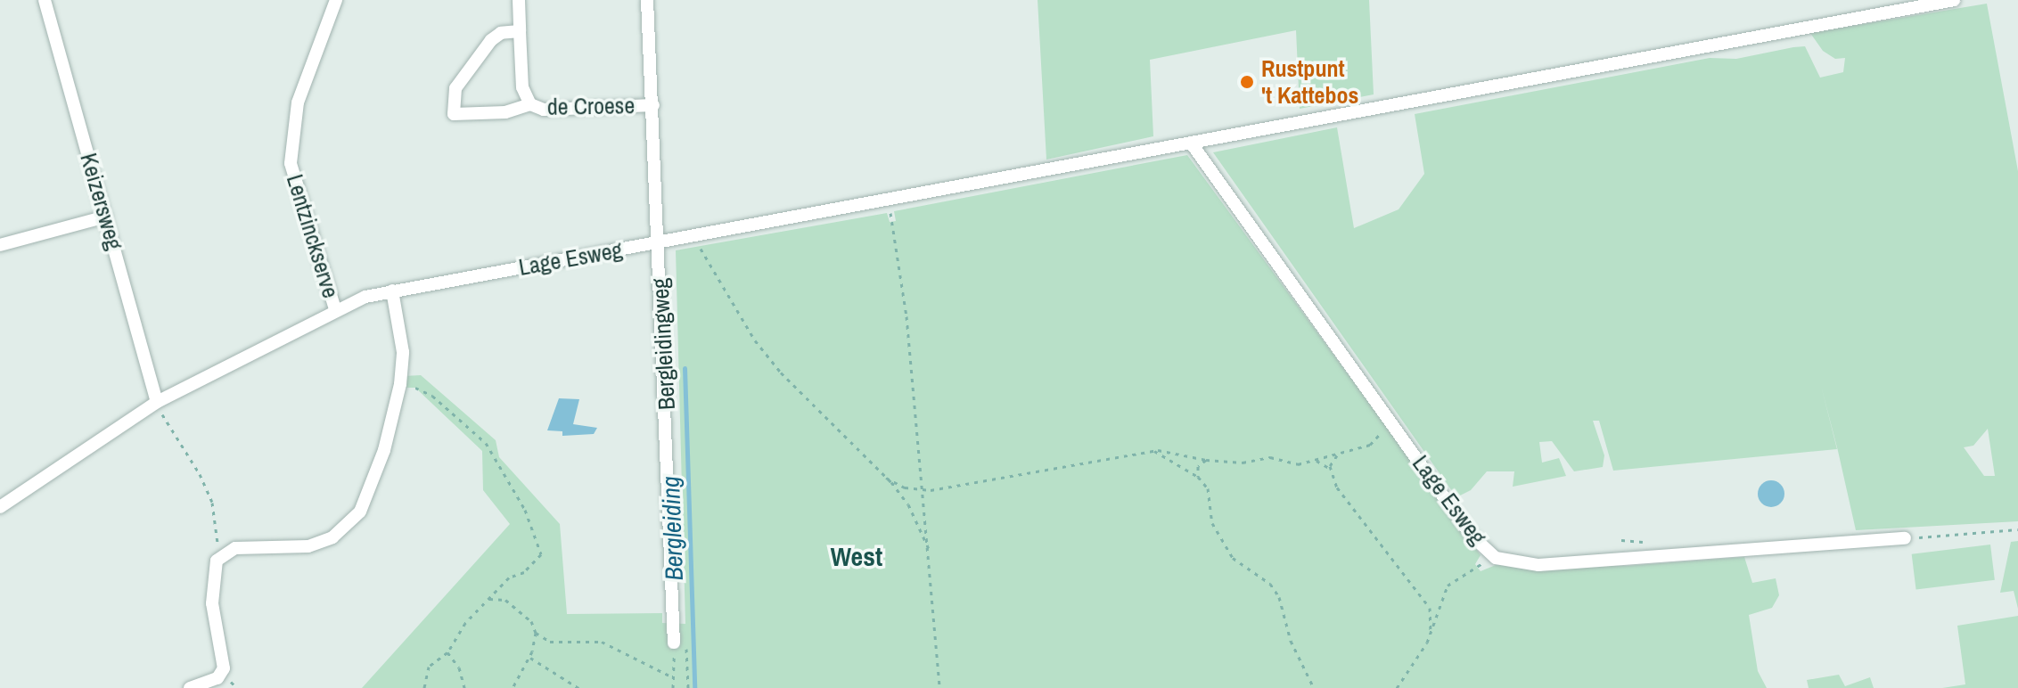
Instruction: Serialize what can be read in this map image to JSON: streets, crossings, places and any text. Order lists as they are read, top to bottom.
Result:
{
  "streets": {
    "street": [
      "de Croese",
      "Keizersweg",
      "Lentzinckserve",
      "Lage Esweg",
      "Bergleidingweg"
    ]
  },
  "crossings": [
    ["de Croese", "Bergleidingweg"],
    ["Keizersweg", "Lage Esweg"],
    ["Lentzinckserve", "Lage Esweg"],
    ["Lage Esweg", "Bergleidingweg"]
  ],
  "districts": ["West"],
  "water": ["Bergleiding"],
  "places": ["Rustpunt 't Kattebos"]
}
